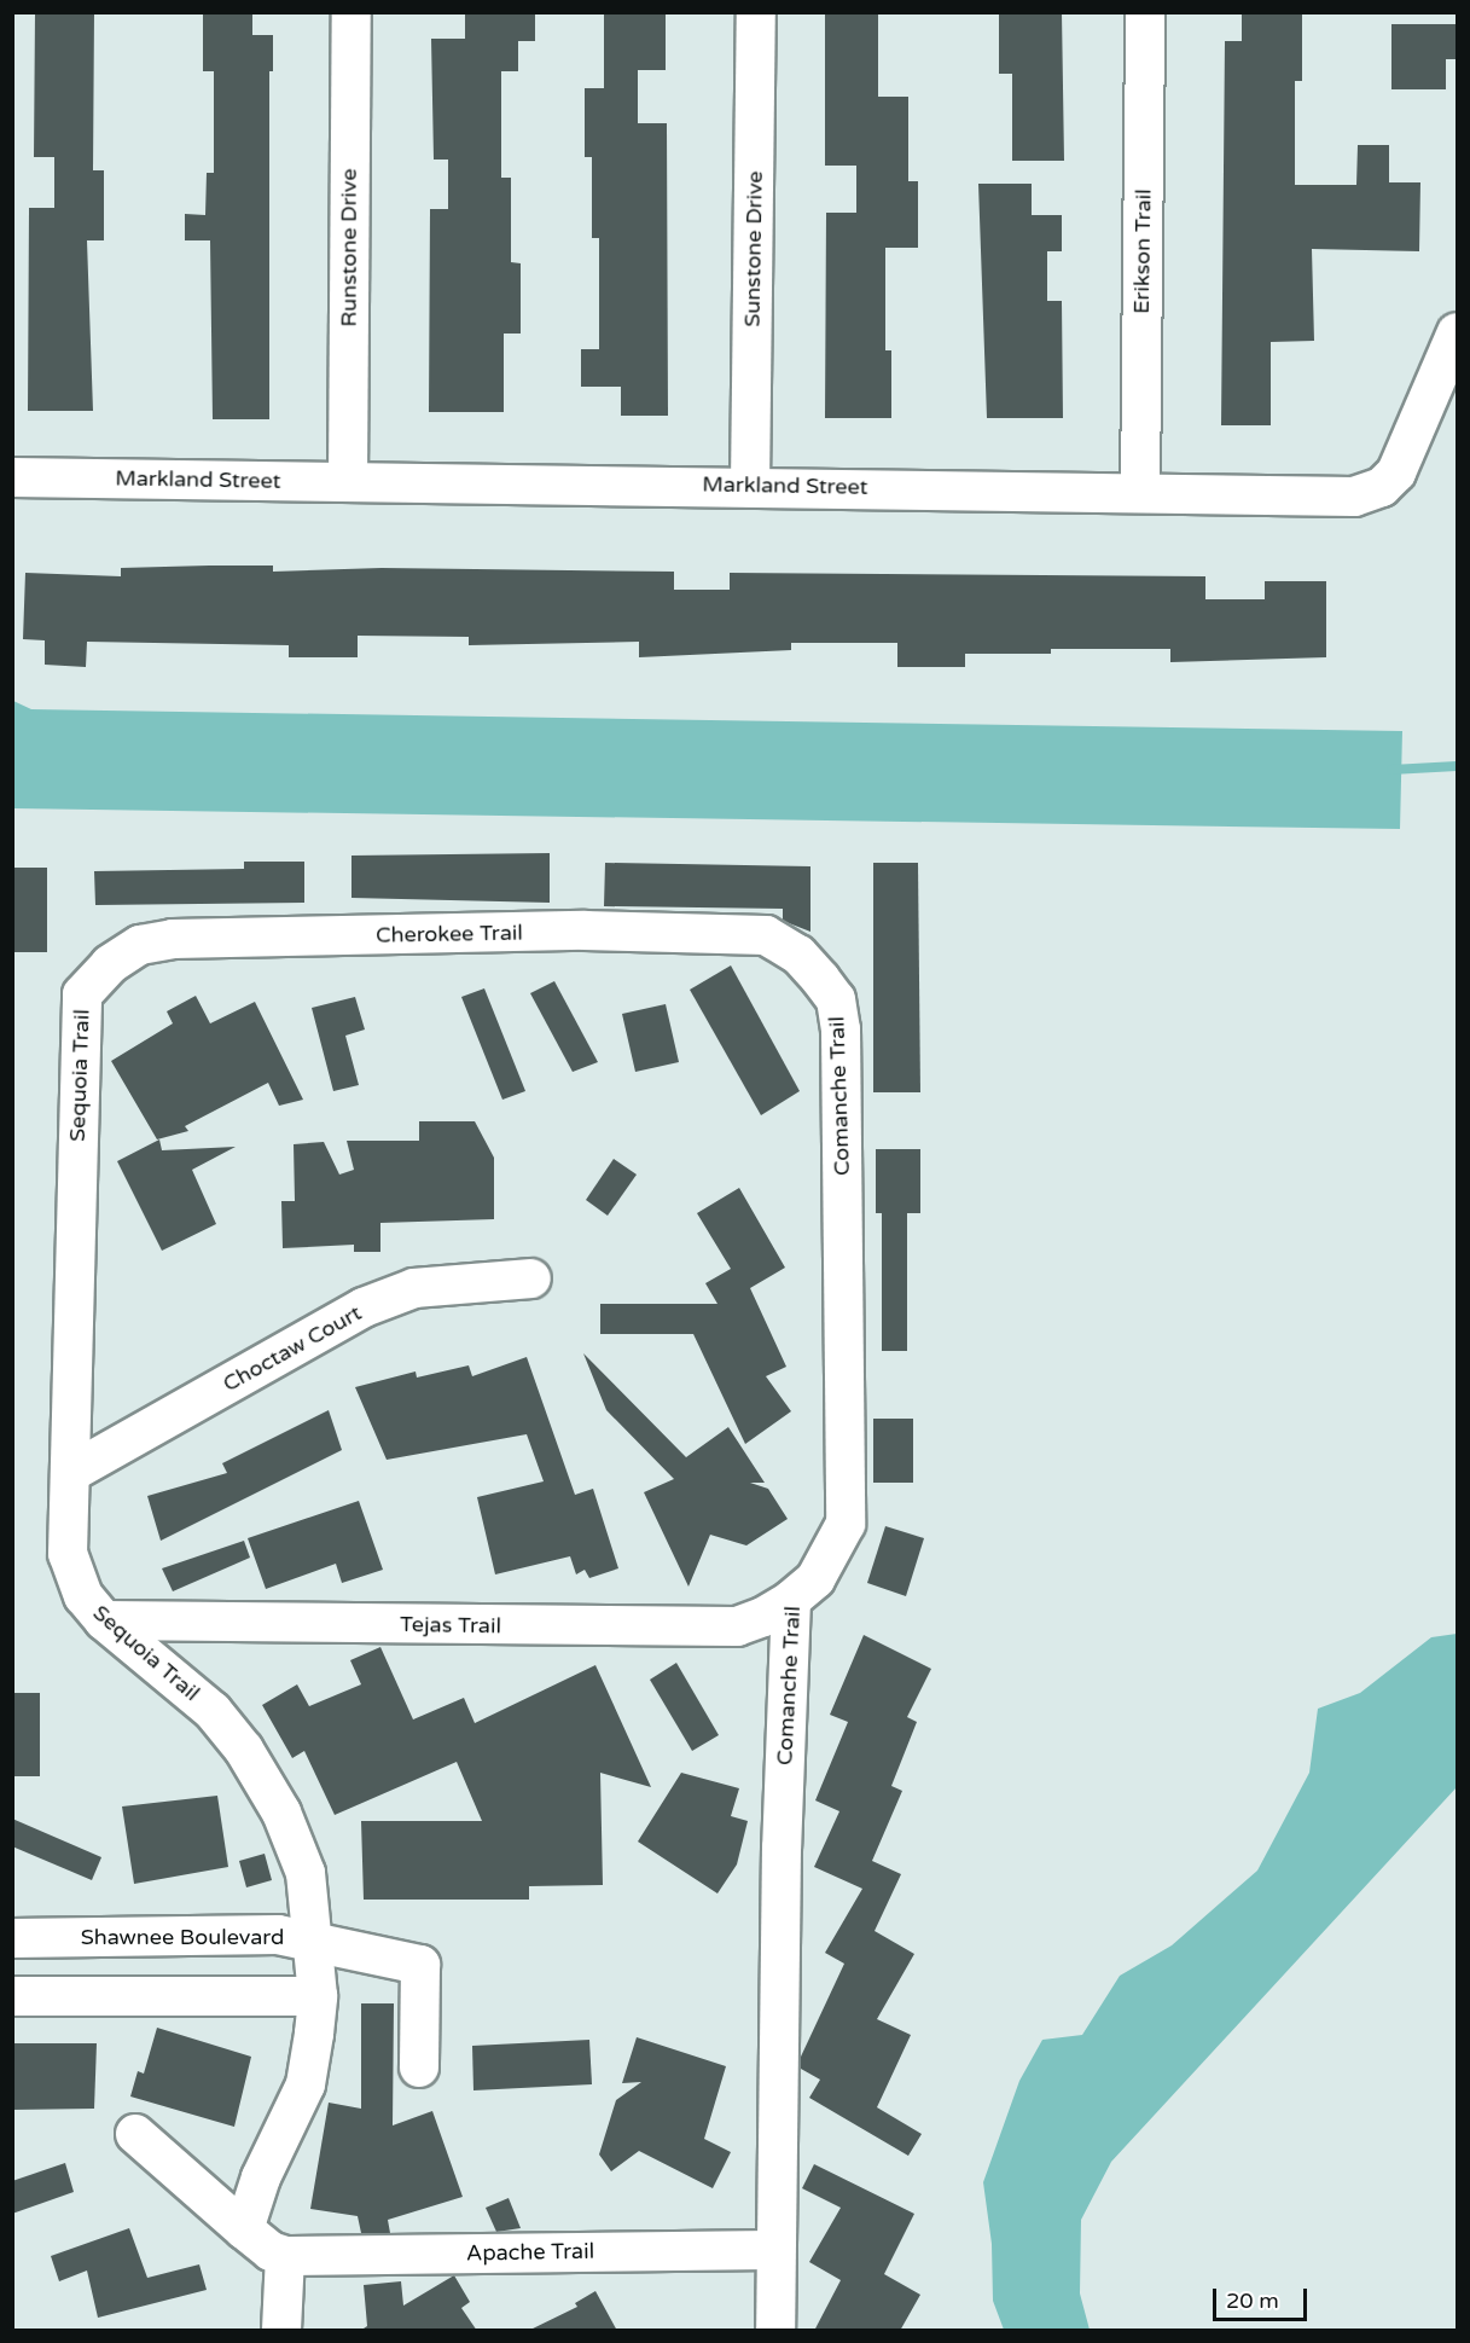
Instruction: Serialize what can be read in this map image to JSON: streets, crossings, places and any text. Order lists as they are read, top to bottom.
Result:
{
  "streets": {
    "street": [
      "Runstone Drive",
      "Sunstone Drive",
      "Erikson Trail",
      "Markland Street",
      "Cherokee Trail",
      "Sequoia Trail",
      "Comanche Trail",
      "Choctaw Court",
      "Tejas Trail",
      "Shawnee Boulevard",
      "Apache Trail"
    ]
  },
  "crossings": [
    ["Runstone Drive", "Markland Street"],
    ["Sunstone Drive", "Markland Street"],
    ["Erikson Trail", "Markland Street"],
    ["Cherokee Trail", "Sequoia Trail"],
    ["Cherokee Trail", "Comanche Trail"],
    ["Sequoia Trail", "Choctaw Court"],
    ["Sequoia Trail", "Tejas Trail"],
    ["Sequoia Trail", "Shawnee Boulevard"],
    ["Comanche Trail", "Tejas Trail"],
    ["Comanche Trail", "Apache Trail"]
  ],
  "scale_bar": "20 m"
}
